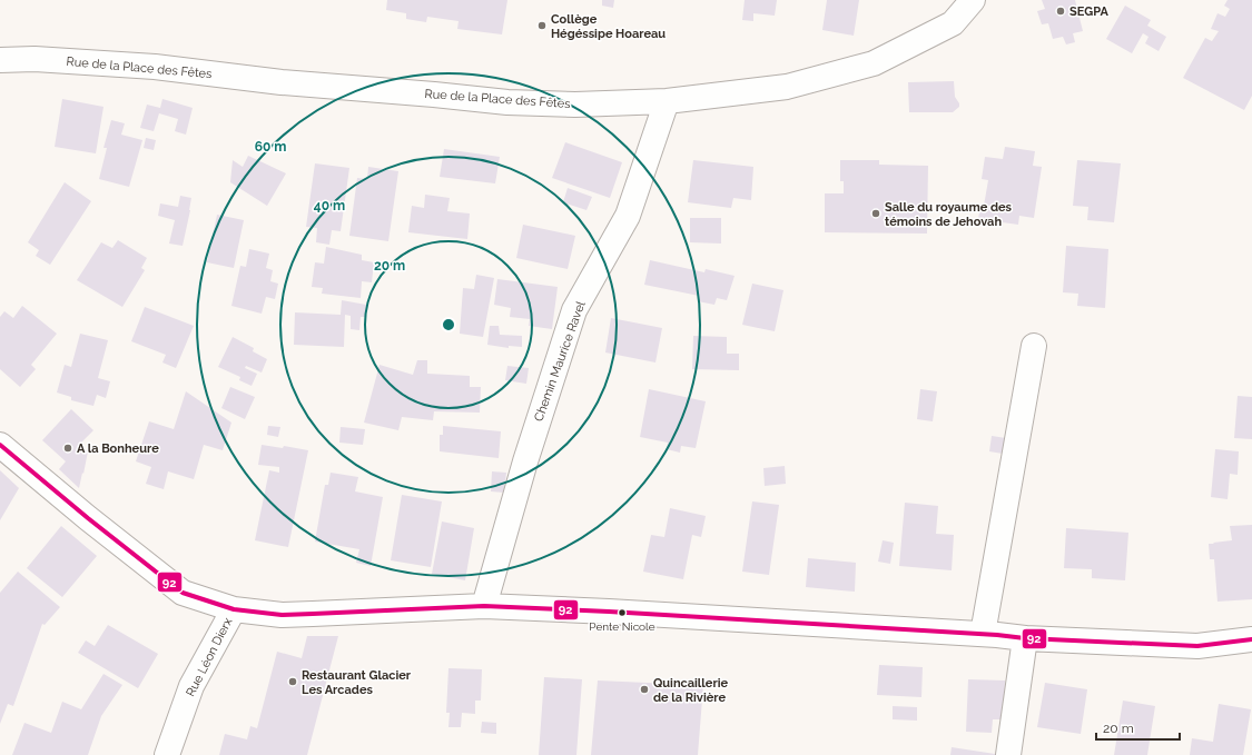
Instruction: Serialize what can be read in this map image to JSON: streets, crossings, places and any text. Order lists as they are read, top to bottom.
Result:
{
  "streets": {
    "street": ["Rue de la Place des Fêtes", "Chemin Maurice Ravel", "Rue Léon Dierx"]
  },
  "crossings": [
    ["Rue de la Place des Fêtes", "Chemin Maurice Ravel"]
  ],
  "places": [
    "SEGPA",
    "Collège Hégéssipe Hoareau",
    "Salle du royaume des témoins de Jehovah",
    "A la Bonheure",
    "Pente Nicole",
    "Restaurant Glacier Les Arcades",
    "Quincaillerie de la Rivière"
  ],
  "lines": ["transit line 92"],
  "scale_bar": "20 m",
  "rings": ["60 m", "40 m", "20 m"]
}
